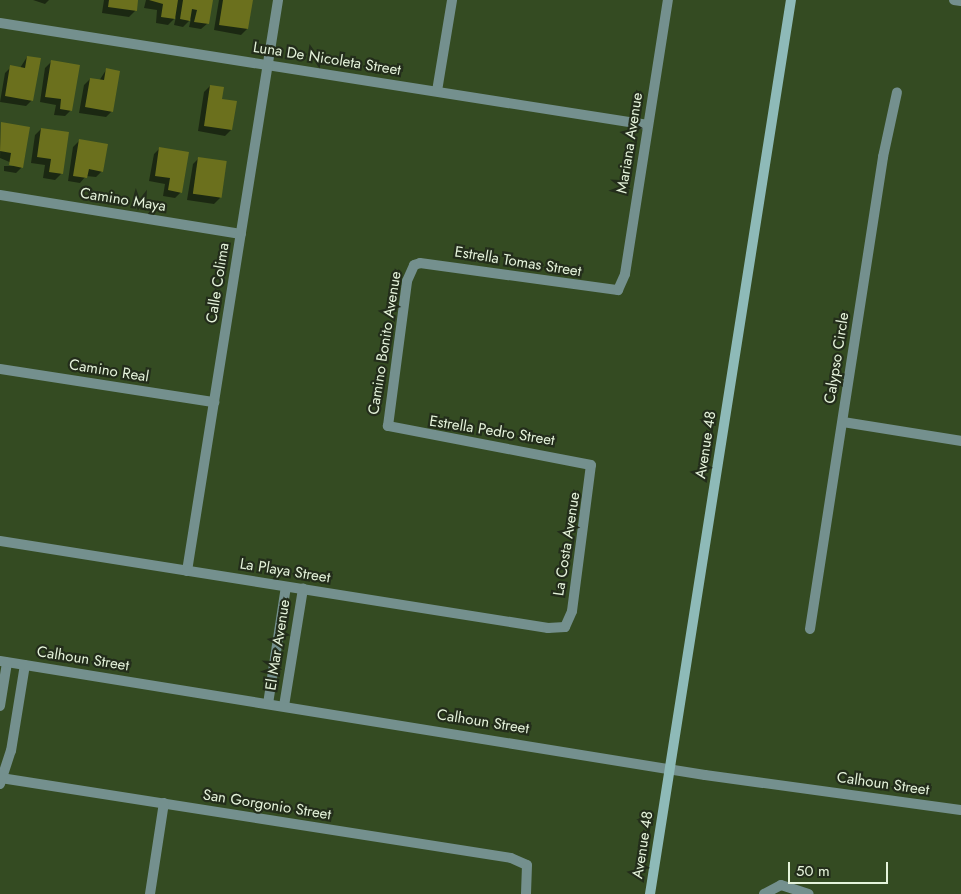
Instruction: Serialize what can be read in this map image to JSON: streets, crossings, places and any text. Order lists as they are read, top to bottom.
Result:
{
  "streets": {
    "main road": ["Avenue 48"],
    "street": [
      "Luna De Nicoleta Street",
      "Mariana Avenue",
      "Camino Maya",
      "Estrella Tomas Street",
      "Calle Colima",
      "Camino Bonito Avenue",
      "Calypso Circle",
      "Camino Real",
      "Estrella Pedro Street",
      "La Costa Avenue",
      "La Playa Street",
      "El Mar Avenue",
      "Calhoun Street",
      "San Gorgonio Street"
    ]
  },
  "crossings": [
    ["Luna De Nicoleta Street", "Mariana Avenue"],
    ["Luna De Nicoleta Street", "Calle Colima"],
    ["Mariana Avenue", "Estrella Tomas Street"],
    ["Camino Maya", "Calle Colima"],
    ["Estrella Tomas Street", "Camino Bonito Avenue"],
    ["Calle Colima", "Camino Real"],
    ["Calle Colima", "La Playa Street"],
    ["Camino Bonito Avenue", "Estrella Pedro Street"],
    ["Estrella Pedro Street", "La Costa Avenue"],
    ["Avenue 48", "Calhoun Street"],
    ["La Costa Avenue", "La Playa Street"],
    ["La Playa Street", "El Mar Avenue"],
    ["El Mar Avenue", "Calhoun Street"]
  ],
  "scale_bar": "50 m"
}
